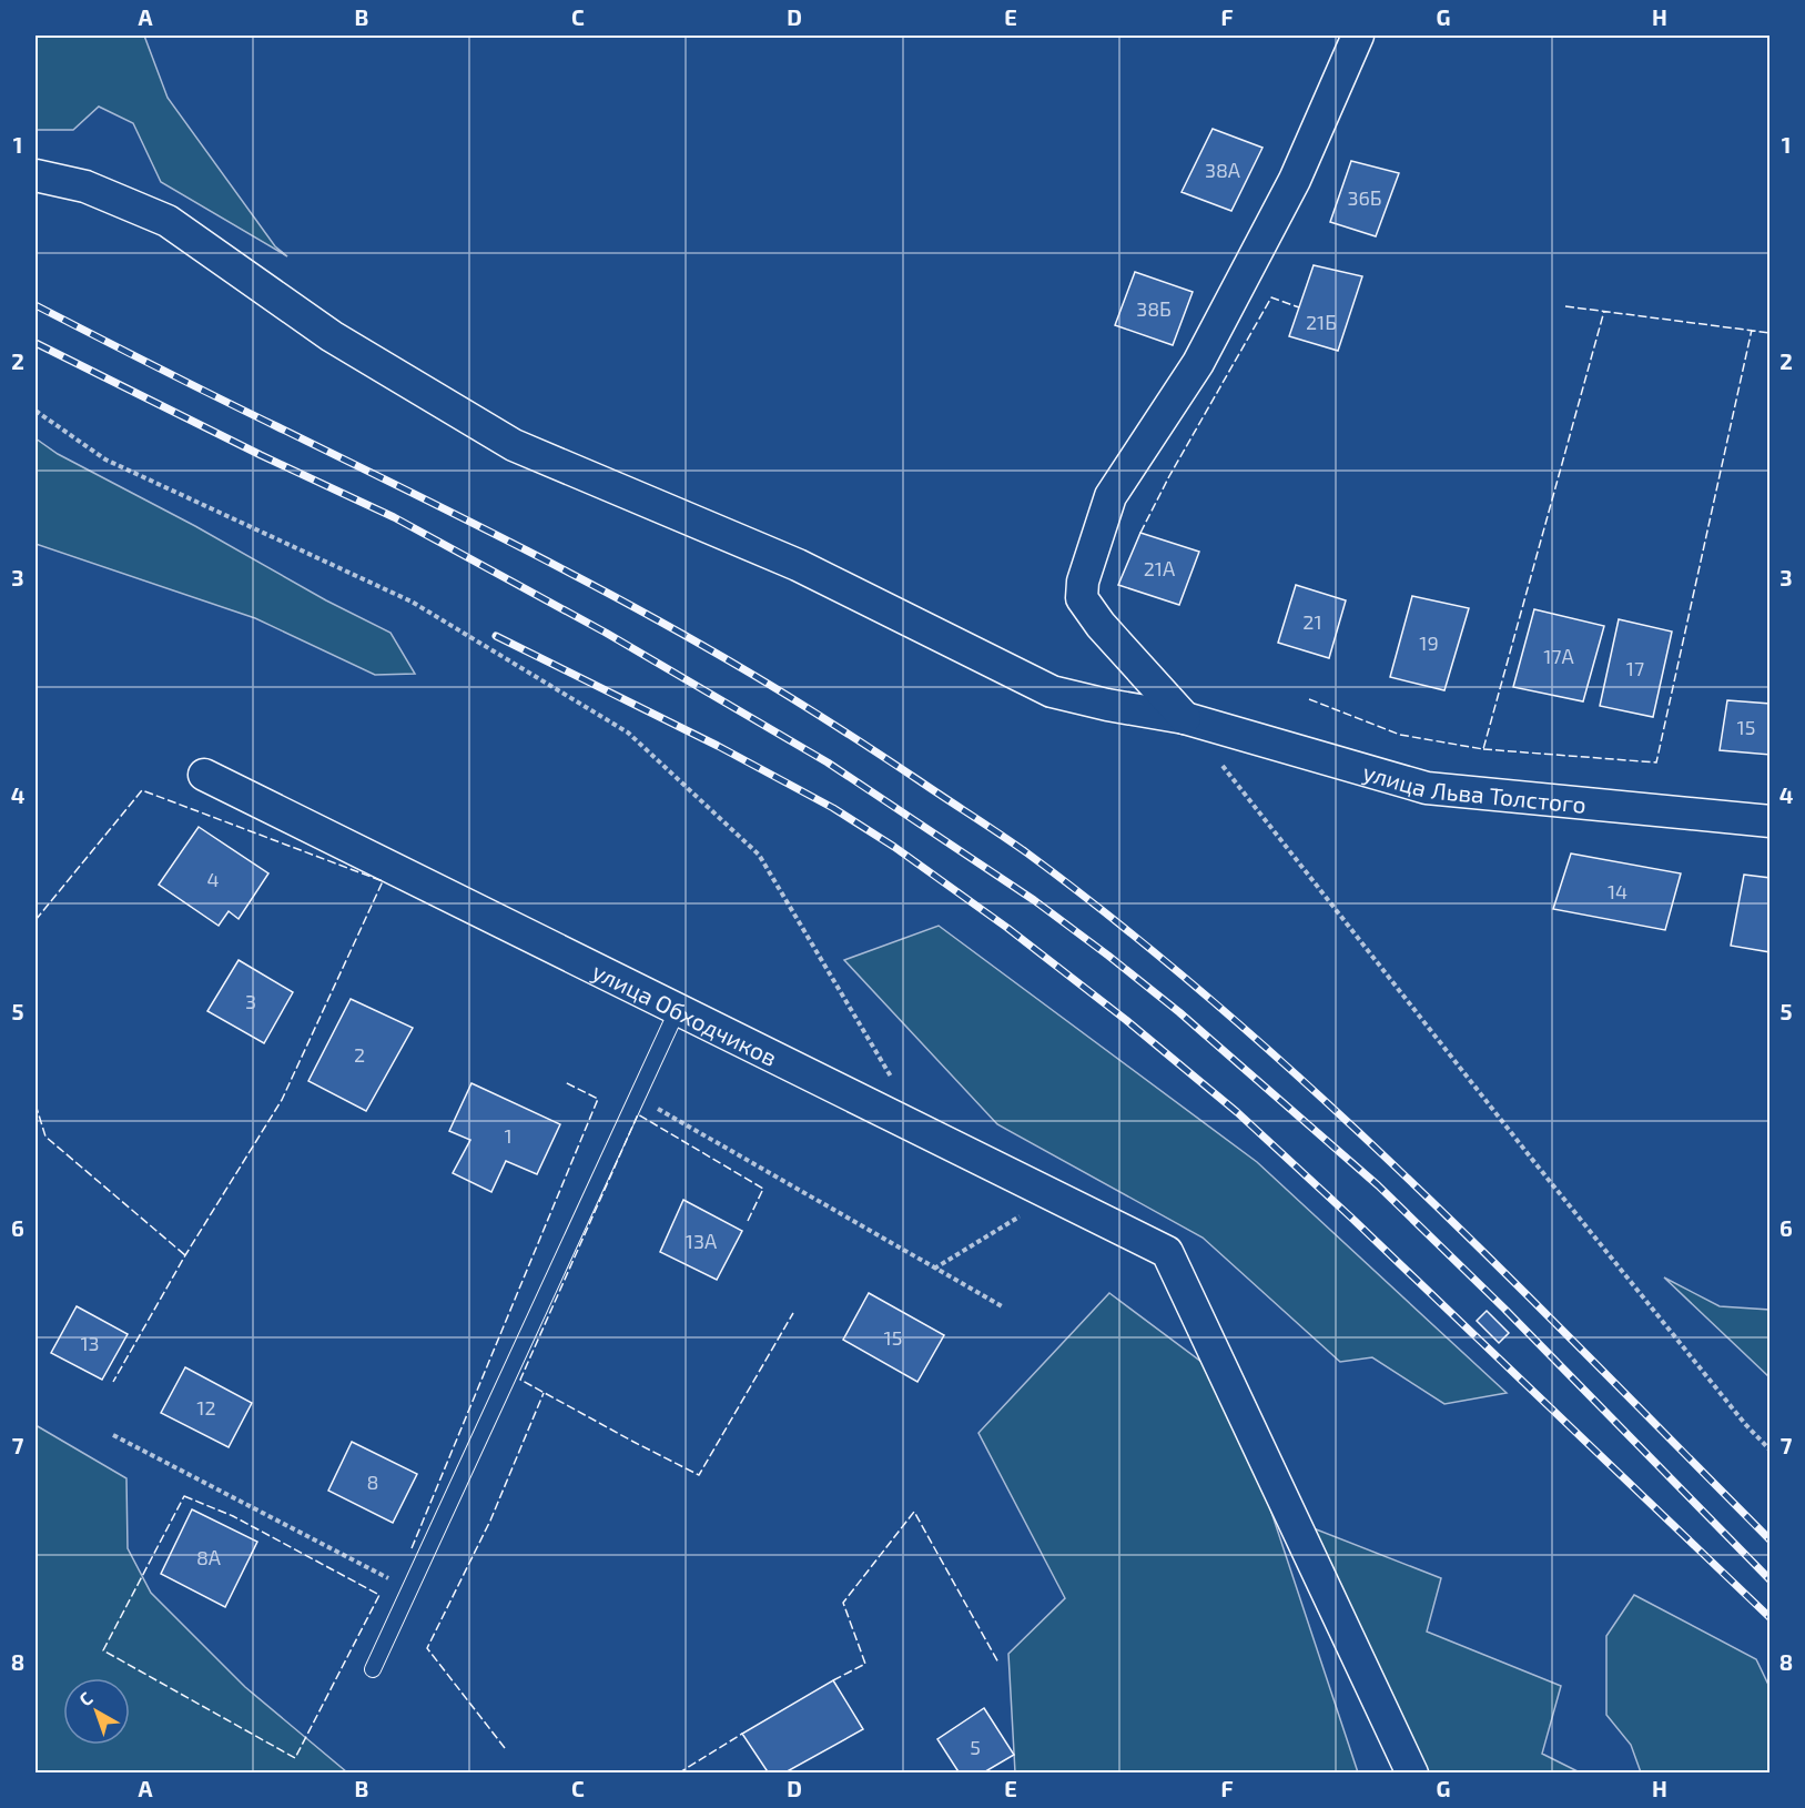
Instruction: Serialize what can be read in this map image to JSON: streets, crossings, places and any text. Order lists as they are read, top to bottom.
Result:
{
  "streets": {
    "street": ["улица Льва Толстого", "улица Обходчиков"]
  },
  "house_numbers": [
    "38А",
    "36Б",
    "38Б",
    "21Б",
    "21А",
    "21",
    "19",
    "17А",
    "17",
    "15",
    "4",
    "14",
    "3",
    "2",
    "1",
    "13А",
    "15",
    "13",
    "12",
    "8",
    "8А",
    "5"
  ],
  "north": "top left",
  "grid": {
    "columns": [
      "A",
      "B",
      "C",
      "D",
      "E",
      "F",
      "G",
      "H"
    ],
    "rows": [
      "1",
      "2",
      "3",
      "4",
      "5",
      "6",
      "7",
      "8"
    ]
  }
}
